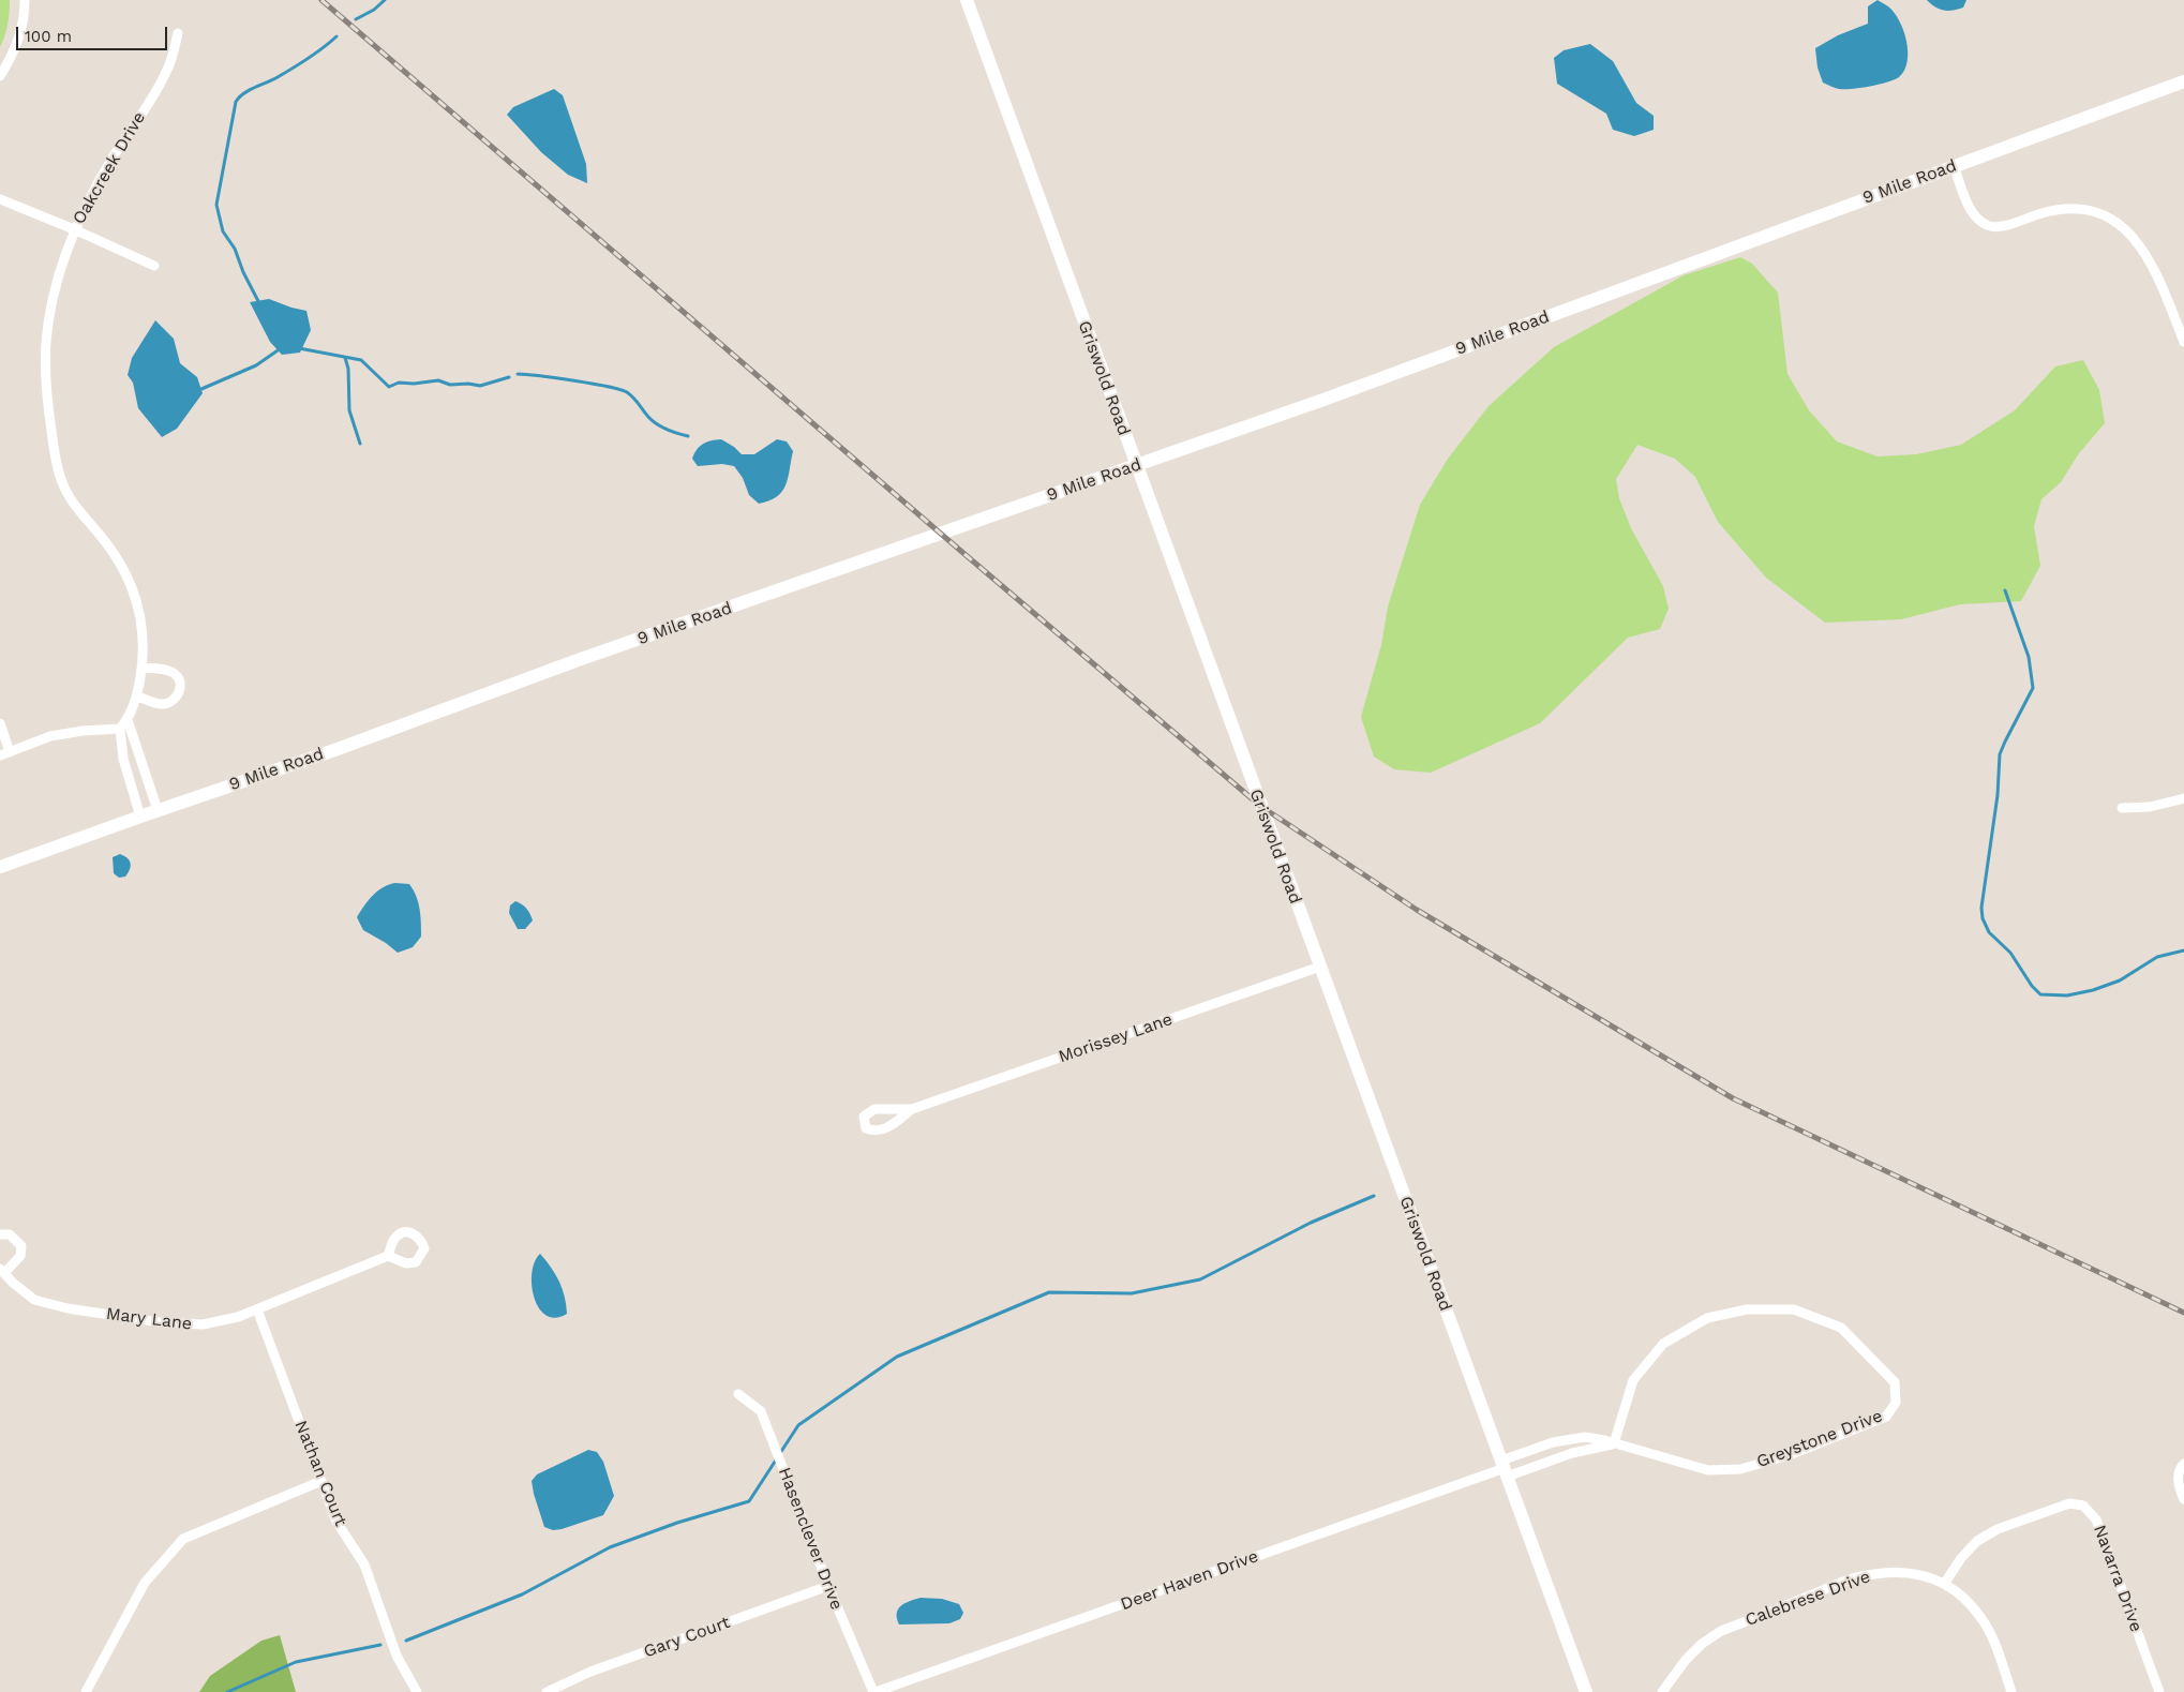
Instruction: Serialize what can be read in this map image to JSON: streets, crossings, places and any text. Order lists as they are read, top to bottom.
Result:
{
  "streets": {
    "street": [
      "Oakcreek Drive",
      "9 Mile Road",
      "Griswold Road",
      "Morissey Lane",
      "Mary Lane",
      "Greystone Drive",
      "Nathan Court",
      "Hasenclever Drive",
      "Navarra Drive",
      "Deer Haven Drive",
      "Calebrese Drive",
      "Gary Court"
    ]
  },
  "crossings": [
    ["9 Mile Road", "Griswold Road"],
    ["Griswold Road", "Morissey Lane"],
    ["Griswold Road", "Greystone Drive"],
    ["Griswold Road", "Deer Haven Drive"],
    ["Mary Lane", "Nathan Court"],
    ["Greystone Drive", "Deer Haven Drive"],
    ["Hasenclever Drive", "Deer Haven Drive"],
    ["Hasenclever Drive", "Gary Court"],
    ["Navarra Drive", "Calebrese Drive"]
  ],
  "scale_bar": "100 m"
}
